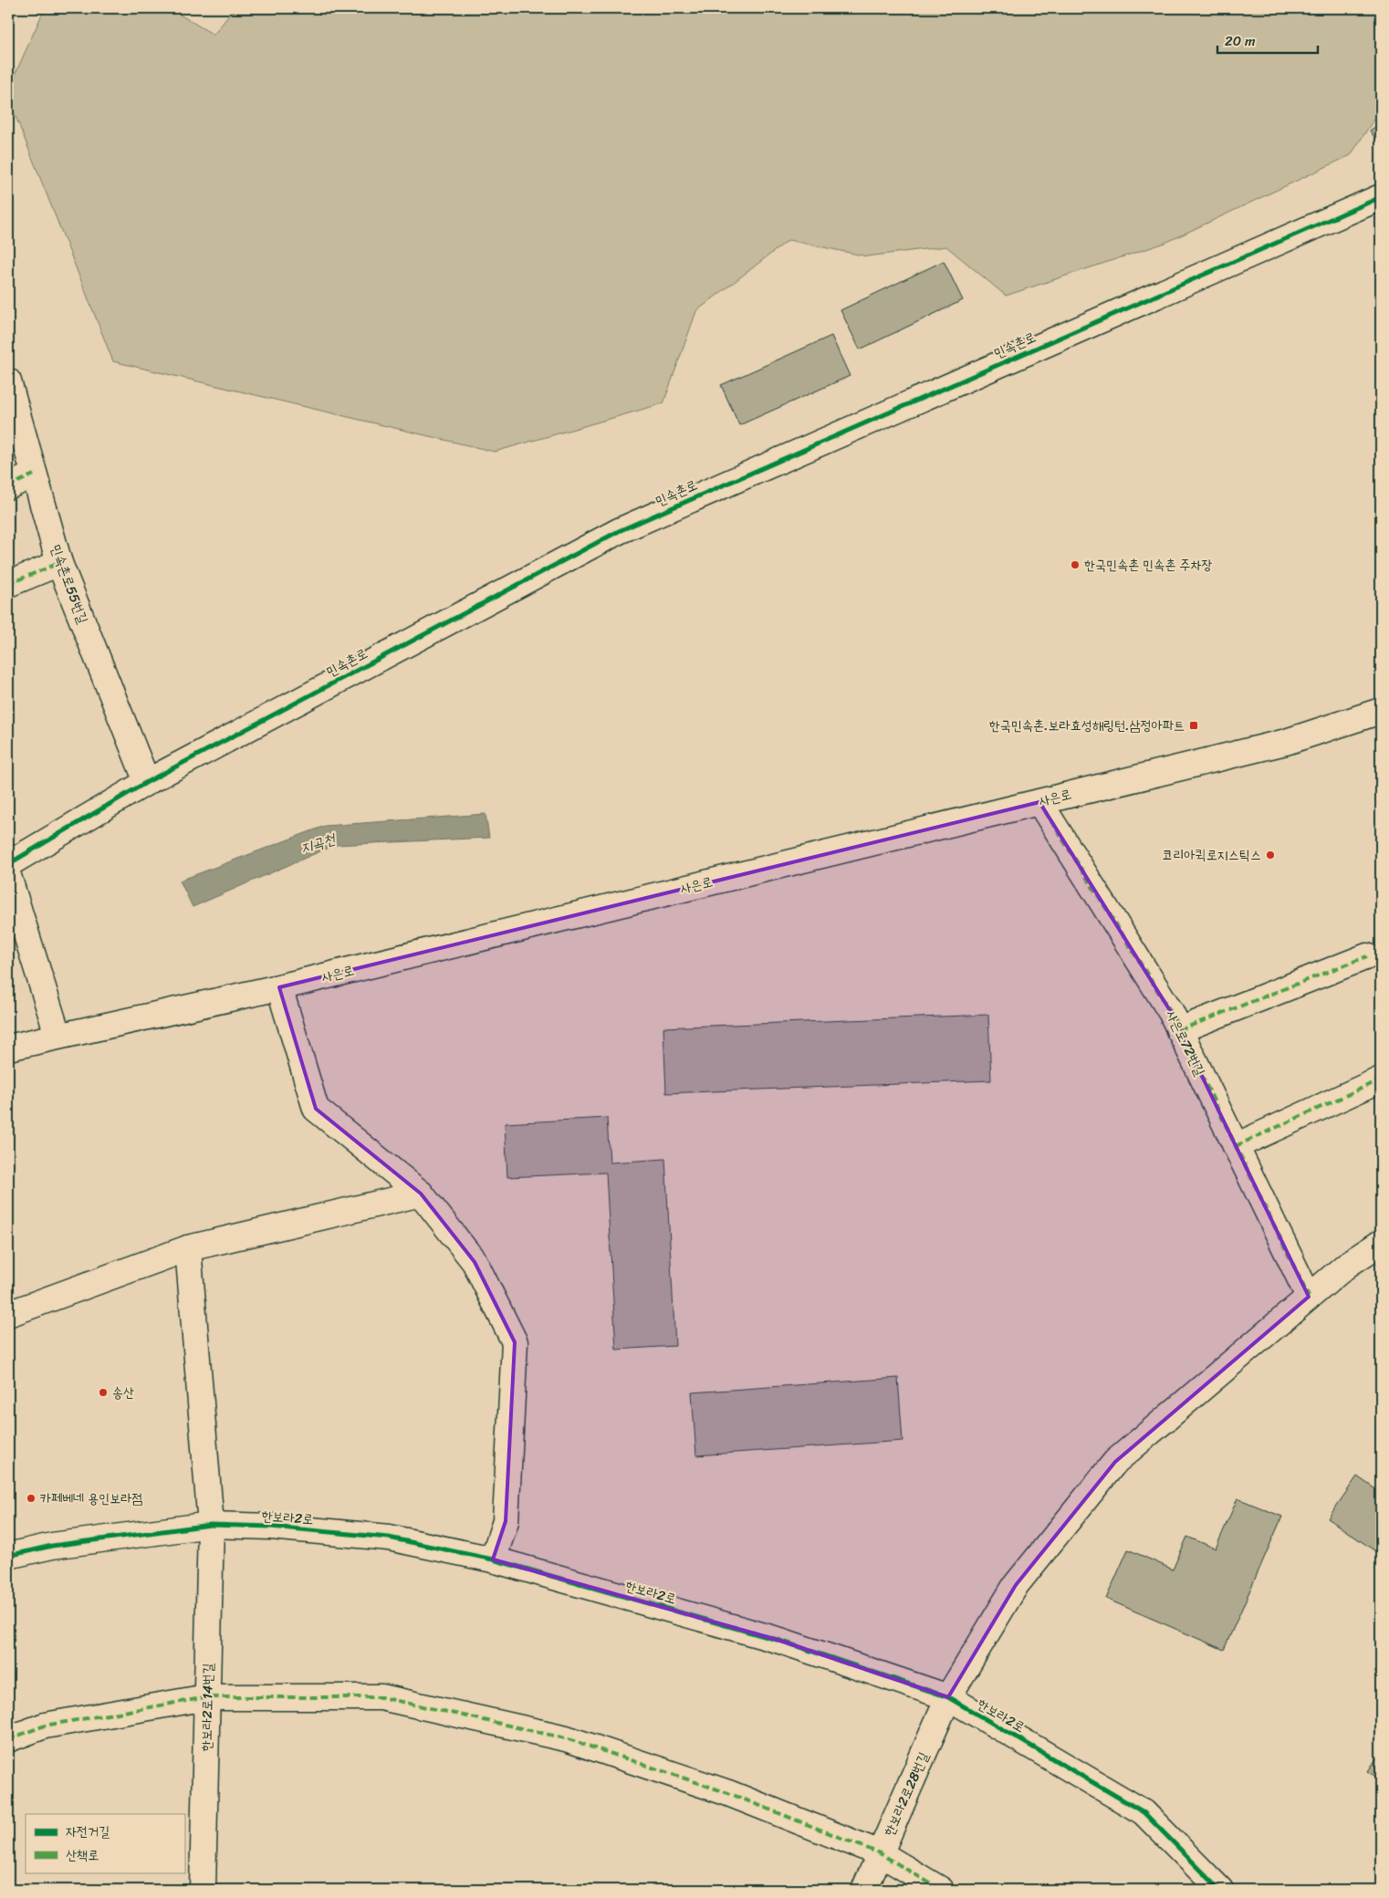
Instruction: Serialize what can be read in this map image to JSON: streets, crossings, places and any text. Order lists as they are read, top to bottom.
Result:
{
  "streets": {
    "street": [
      "민속촌로",
      "민속촌로55번길",
      "사은로",
      "사은로72번길",
      "한보라2로",
      "한보라2로14번길",
      "한보라2로28번길"
    ]
  },
  "crossings": [
    ["민속촌로", "민속촌로55번길"],
    ["사은로", "사은로72번길"],
    ["사은로72번길", "한보라2로28번길"],
    ["한보라2로", "한보라2로14번길"],
    ["한보라2로", "한보라2로28번길"]
  ],
  "water": ["지곡천"],
  "places": {
    "other": [
      "한국민속촌 민속촌 주차장",
      "코리아퀵로지스틱스",
      "송산",
      "카페베네 용인보라점"
    ],
    "transit": ["한국민속촌.보라효성해링턴.삼정아파트"]
  },
  "legend": ["자전거길", "산책로"],
  "scale_bar": "20 m"
}
